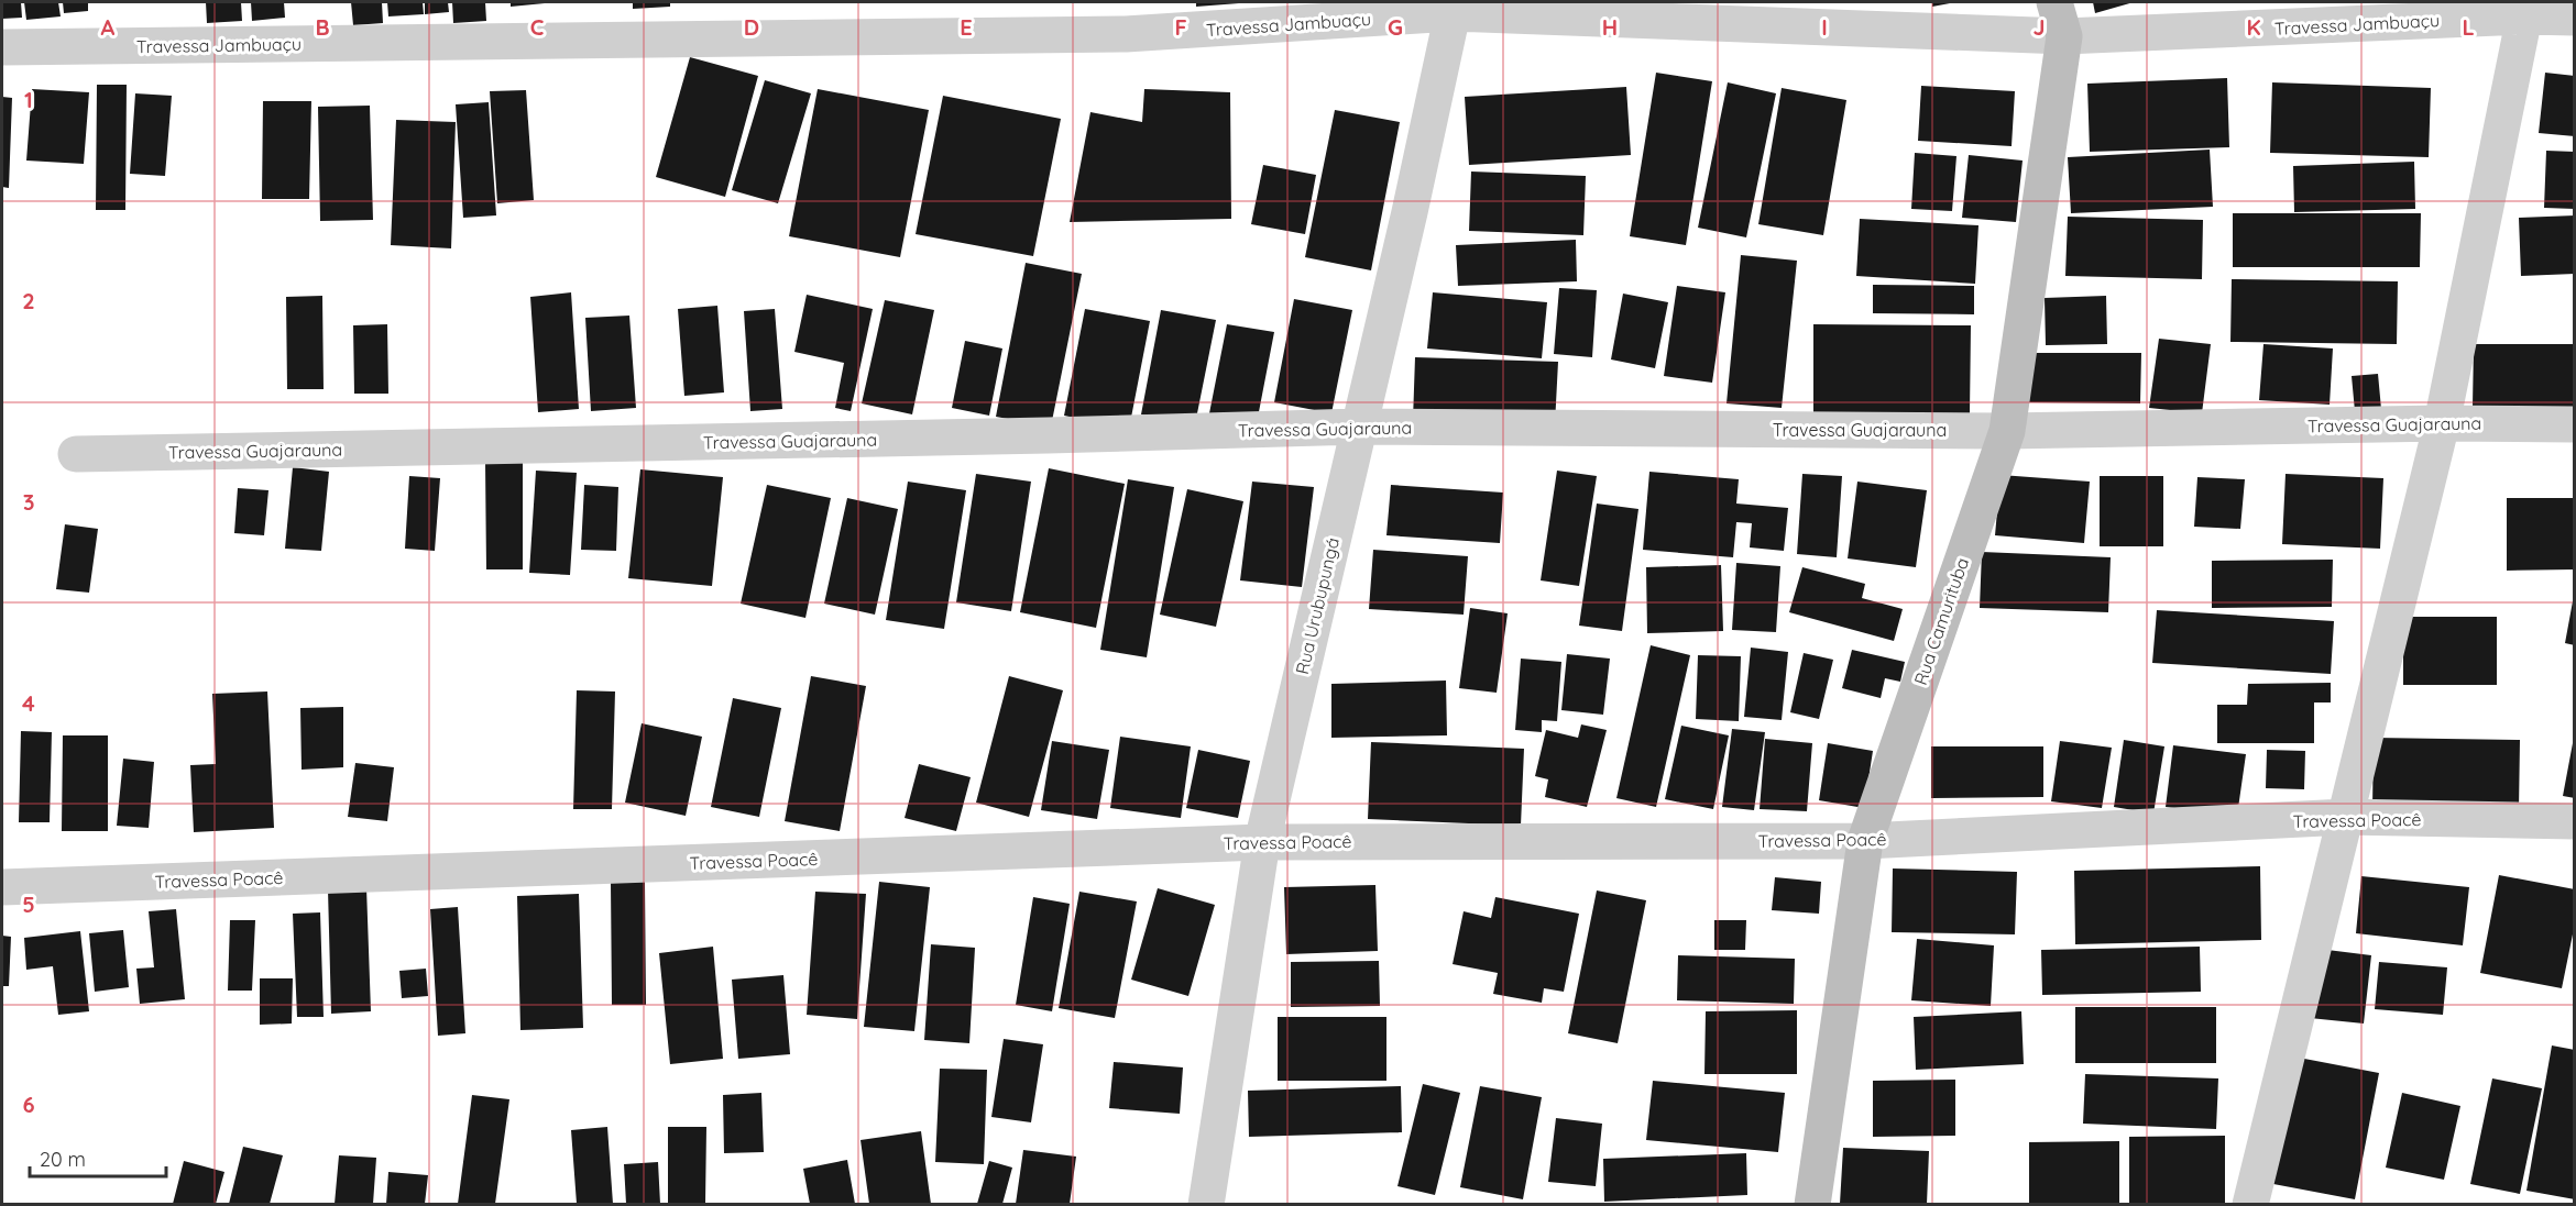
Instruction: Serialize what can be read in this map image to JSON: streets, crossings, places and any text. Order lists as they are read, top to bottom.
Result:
{
  "streets": {
    "street": [
      "Travessa Jambuaçu",
      "Travessa Guajarauna",
      "Rua Urubupungá",
      "Rua Camurituba",
      "Travessa Poacê"
    ]
  },
  "crossings": [
    ["Travessa Jambuaçu", "Rua Urubupungá"],
    ["Travessa Jambuaçu", "Rua Camurituba"],
    ["Travessa Guajarauna", "Rua Urubupungá"],
    ["Travessa Guajarauna", "Rua Camurituba"],
    ["Rua Urubupungá", "Travessa Poacê"],
    ["Rua Camurituba", "Travessa Poacê"]
  ],
  "scale_bar": "20 m",
  "grid": {
    "columns": [
      "A",
      "B",
      "C",
      "D",
      "E",
      "F",
      "G",
      "H",
      "I",
      "J",
      "K",
      "L"
    ],
    "rows": [
      "1",
      "2",
      "3",
      "4",
      "5",
      "6"
    ]
  }
}
